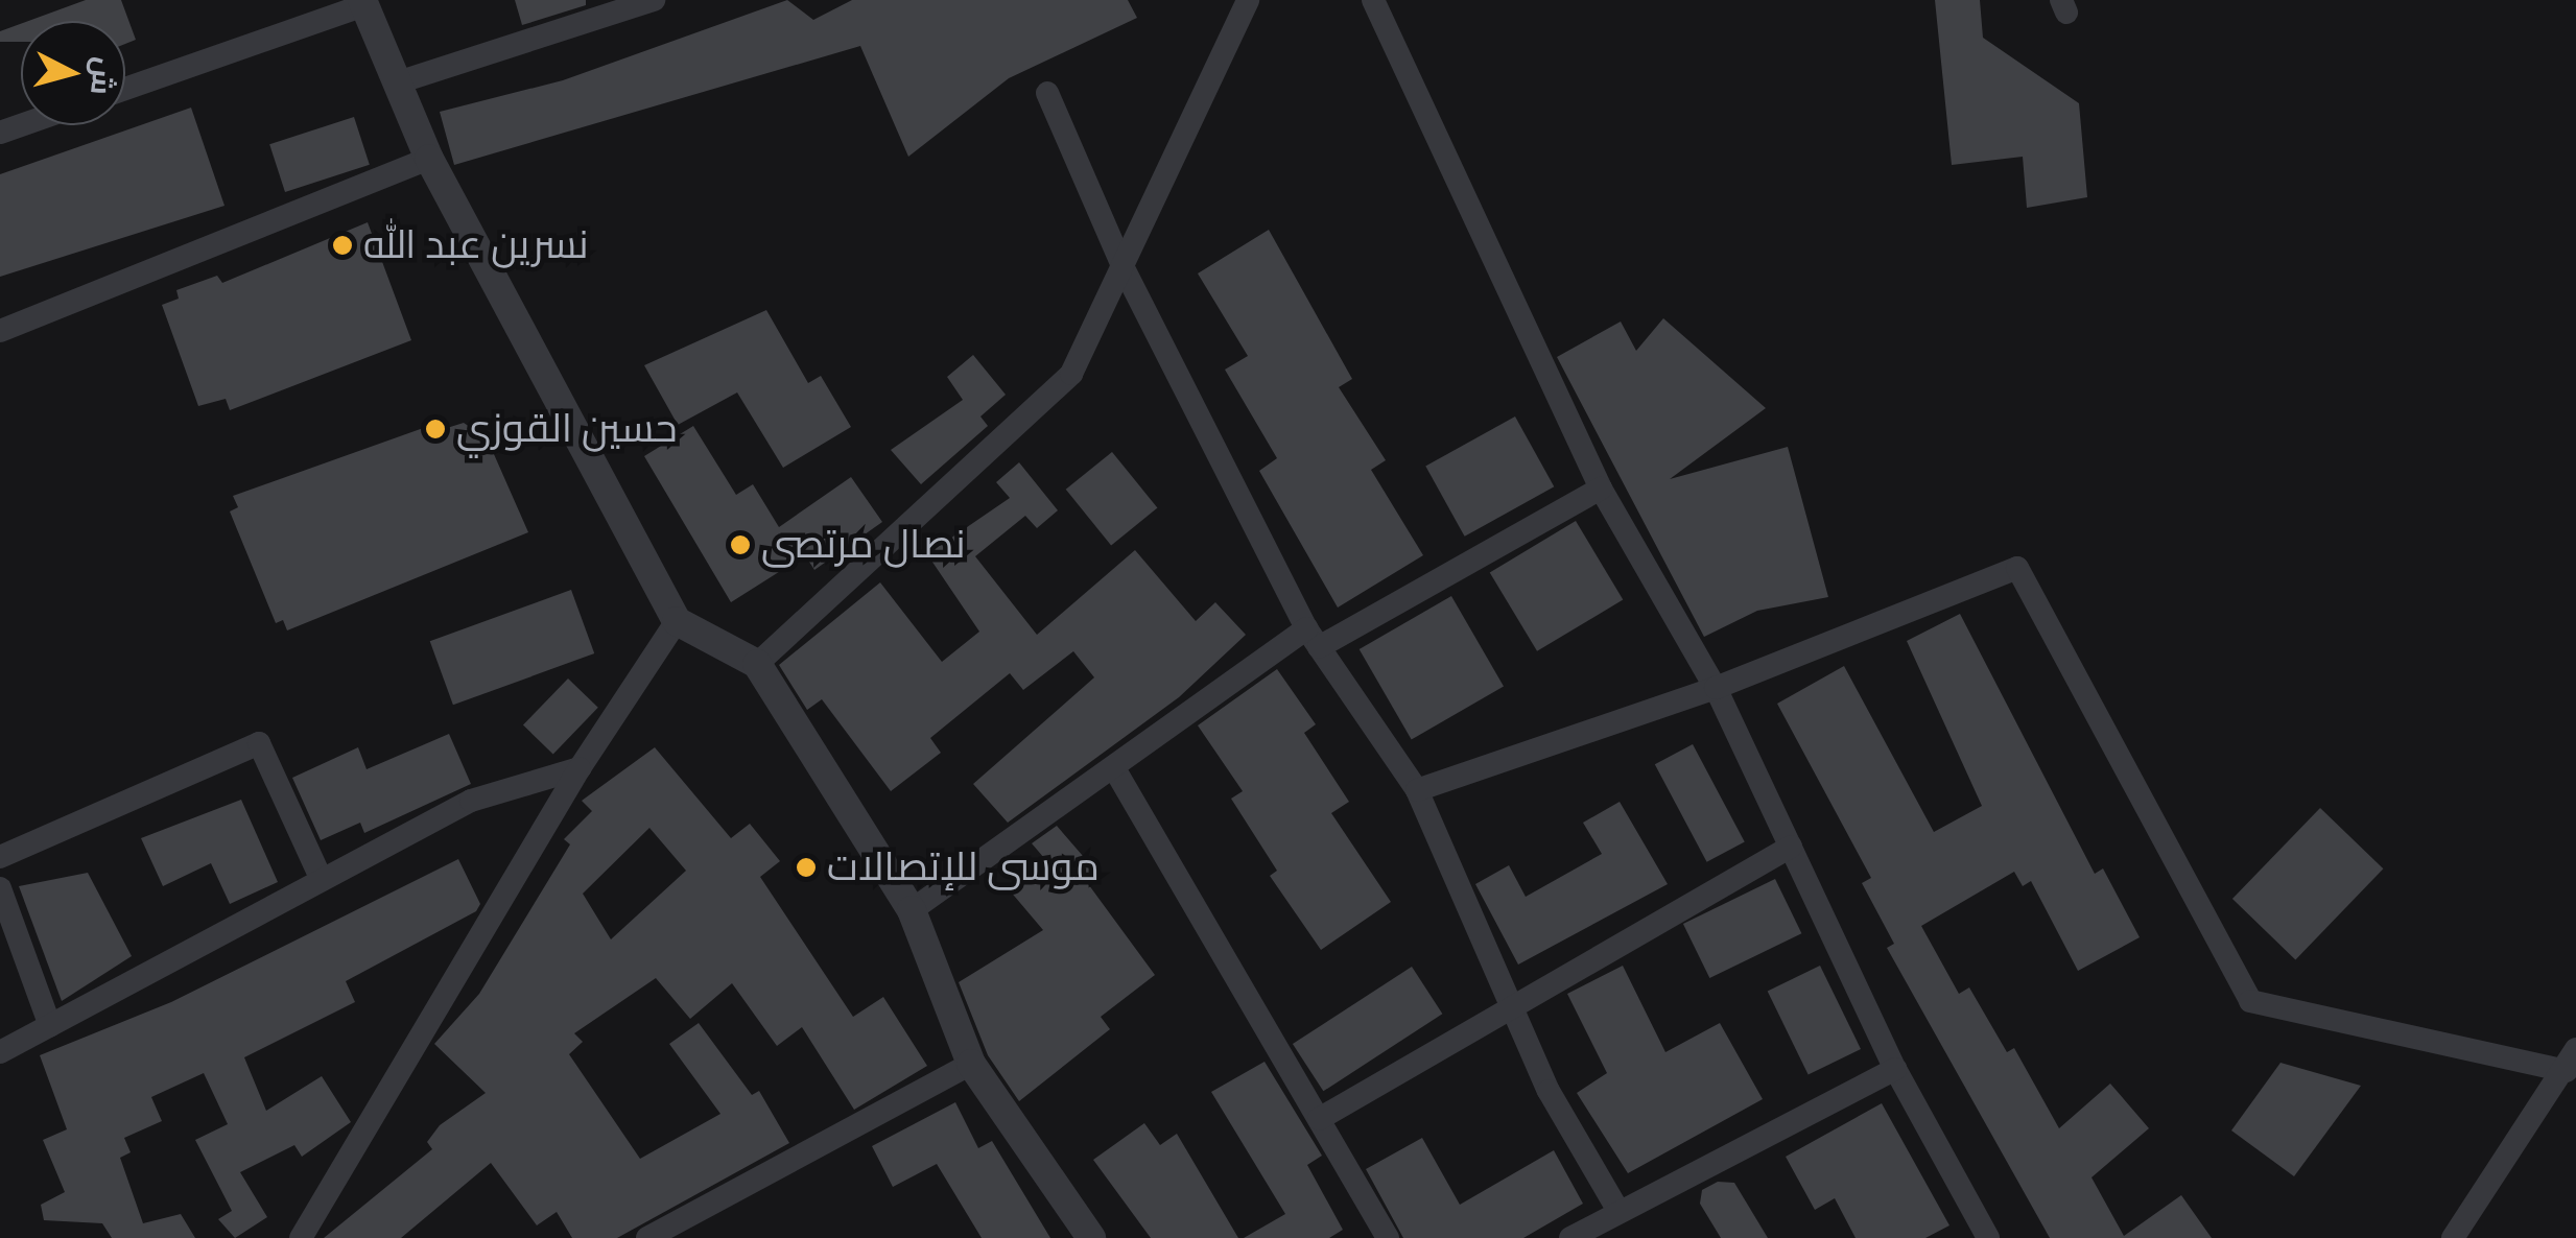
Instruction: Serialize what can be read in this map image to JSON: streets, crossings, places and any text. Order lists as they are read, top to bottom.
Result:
{
  "places": [
    "نسرين عبد الله",
    "حسين القوزي",
    "نصال مرتصى",
    "موسى للإتصالات"
  ],
  "north": "right"
}
